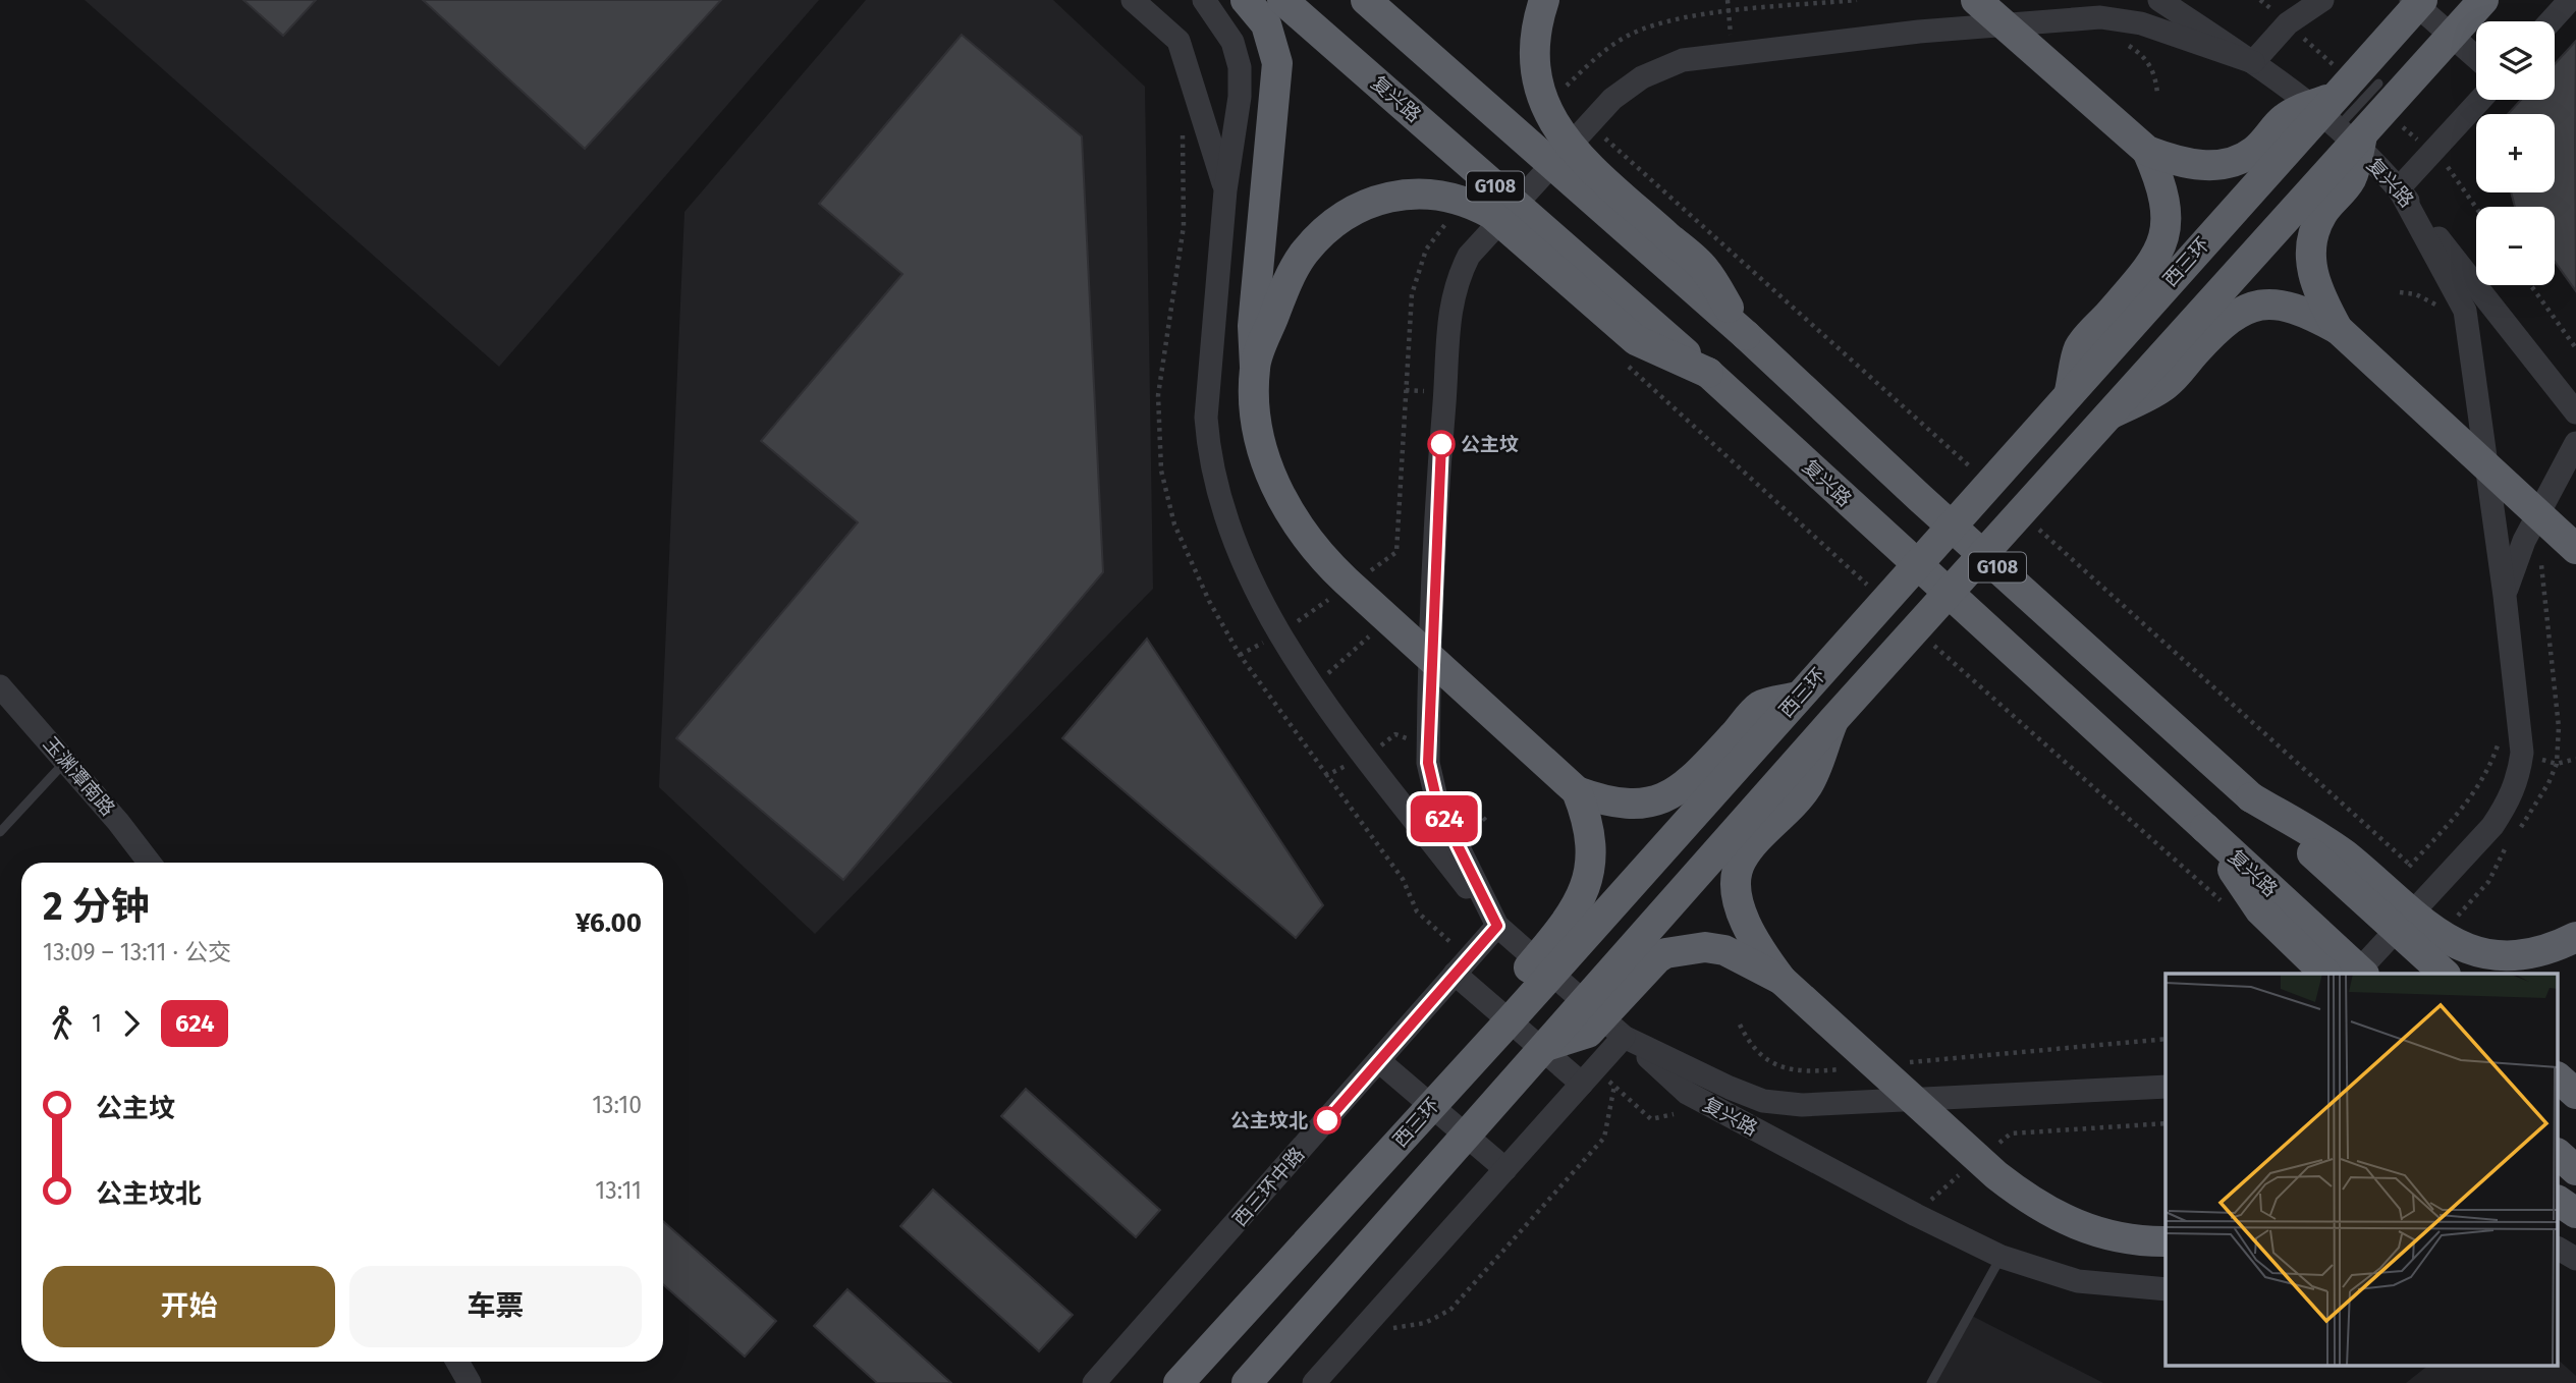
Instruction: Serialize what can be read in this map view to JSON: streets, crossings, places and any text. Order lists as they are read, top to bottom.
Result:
{
  "streets": {
    "highway": ["复兴路", "G108", "西三环"],
    "street": ["玉渊潭南路", "西三环中路"]
  },
  "crossings": [
    ["复兴路", "西三环"],
    ["复兴路", "西三环中路"]
  ],
  "places": ["公主坟", "公主坟北"],
  "lines": ["bus line 624"],
  "page": {
    "on_map": "624",
    "map_buttons": ["+", "−"],
    "heading": ["2 分钟", "13:09 – 13:11 · 公交", "¥6.00"],
    "legs": ["1", "624"],
    "list": [
      {
        "name": "公主坟",
        "value": "13:10"
      },
      {
        "name": "公主坟北",
        "value": "13:11"
      }
    ],
    "buttons": ["开始", "车票"]
  }
}
